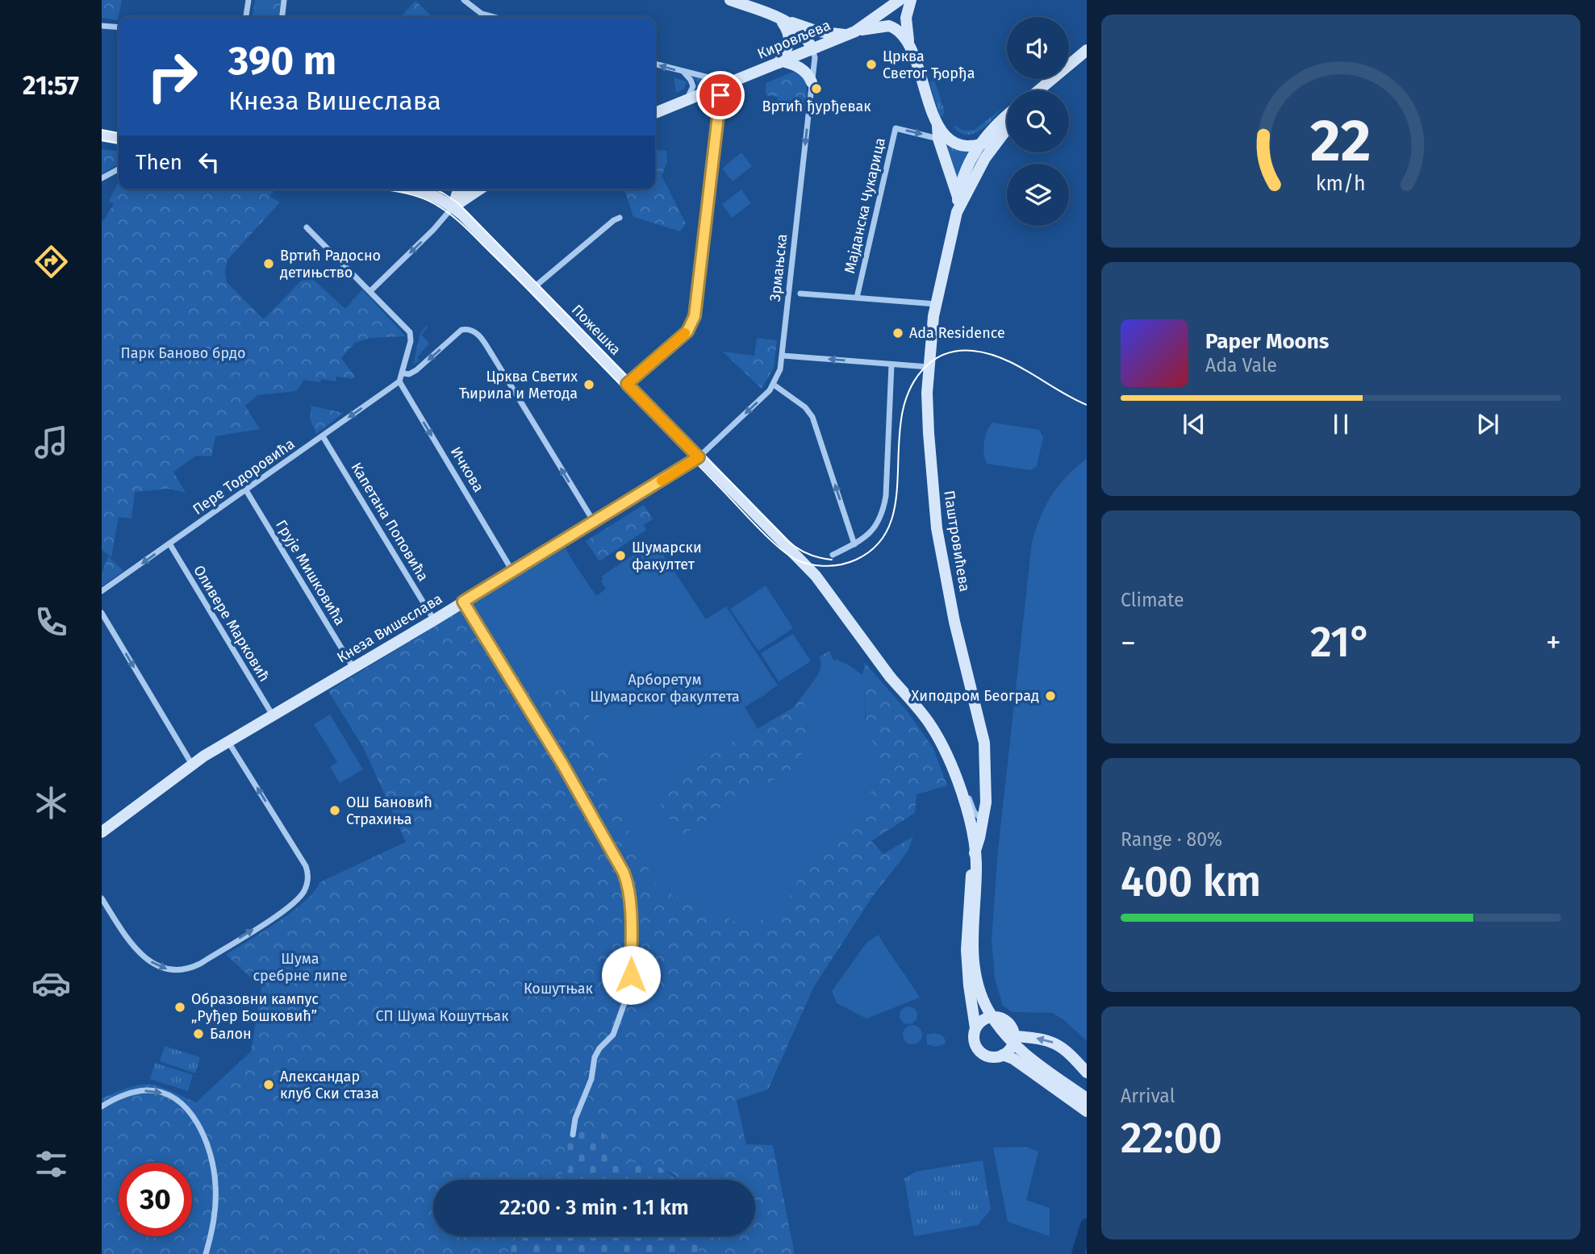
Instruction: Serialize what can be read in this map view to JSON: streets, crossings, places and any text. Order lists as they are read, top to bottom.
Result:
{
  "streets": {
    "main road": [
      "Кировљева",
      "Пожешка",
      "Паштровићева",
      "Кнеза Вишеслава"
    ],
    "street": [
      "Мајданска Чукарица",
      "Зрмањска",
      "Ичкова",
      "Пере Тодоровића",
      "Капетана Поповића",
      "Грује Мишковића",
      "Оливере Марковић"
    ]
  },
  "crossings": [
    ["Кировљева", "Зрмањска"],
    ["Зрмањска", "Пожешка"],
    ["Зрмањска", "Кнеза Вишеслава"],
    ["Пожешка", "Кнеза Вишеслава"],
    ["Ичкова", "Пере Тодоровића"],
    ["Ичкова", "Кнеза Вишеслава"],
    ["Пере Тодоровића", "Капетана Поповића"],
    ["Пере Тодоровића", "Грује Мишковића"],
    ["Пере Тодоровића", "Оливере Марковић"],
    ["Капетана Поповића", "Кнеза Вишеслава"],
    ["Грује Мишковића", "Кнеза Вишеслава"],
    ["Оливере Марковић", "Кнеза Вишеслава"]
  ],
  "one_way": [
    "Мајданска Чукарица",
    "Зрмањска",
    "Ичкова",
    "Пере Тодоровића"
  ],
  "parks": [
    "Парк Баново брдо",
    "Арборетум Шумарског факултета",
    "Шума сребрне липе",
    "Кошутњак",
    "СП Шума Кошутњак"
  ],
  "places": [
    "Црква Светог Ђорђа",
    "Вртић ђурђевак",
    "Вртић Радосно детињство",
    "Ada Residence",
    "Црква Светих Ћирила и Метода",
    "Шумарски факултет",
    "Хиподром Београд",
    "ОШ Бановић Страхиња",
    "Образовни кампус „Руђер Бошковић”",
    "Балон",
    "Александар клуб Ски стаза"
  ],
  "page": {
    "tabs": "21:57",
    "turn": ["390 m", "Кнеза Вишеслава"],
    "then": "Then",
    "song": ["Paper Moons", "Ada Vale"],
    "tile": [
      "Climate",
      ["Range · 80%", "400 km"],
      ["Arrival", "22:00"]
    ],
    "heat": ["−", "21°", "+"],
    "limit": "30",
    "trip": "22:00 · 3 min · 1.1 km",
    "gauge": ["22", "km/h"]
  }
}
